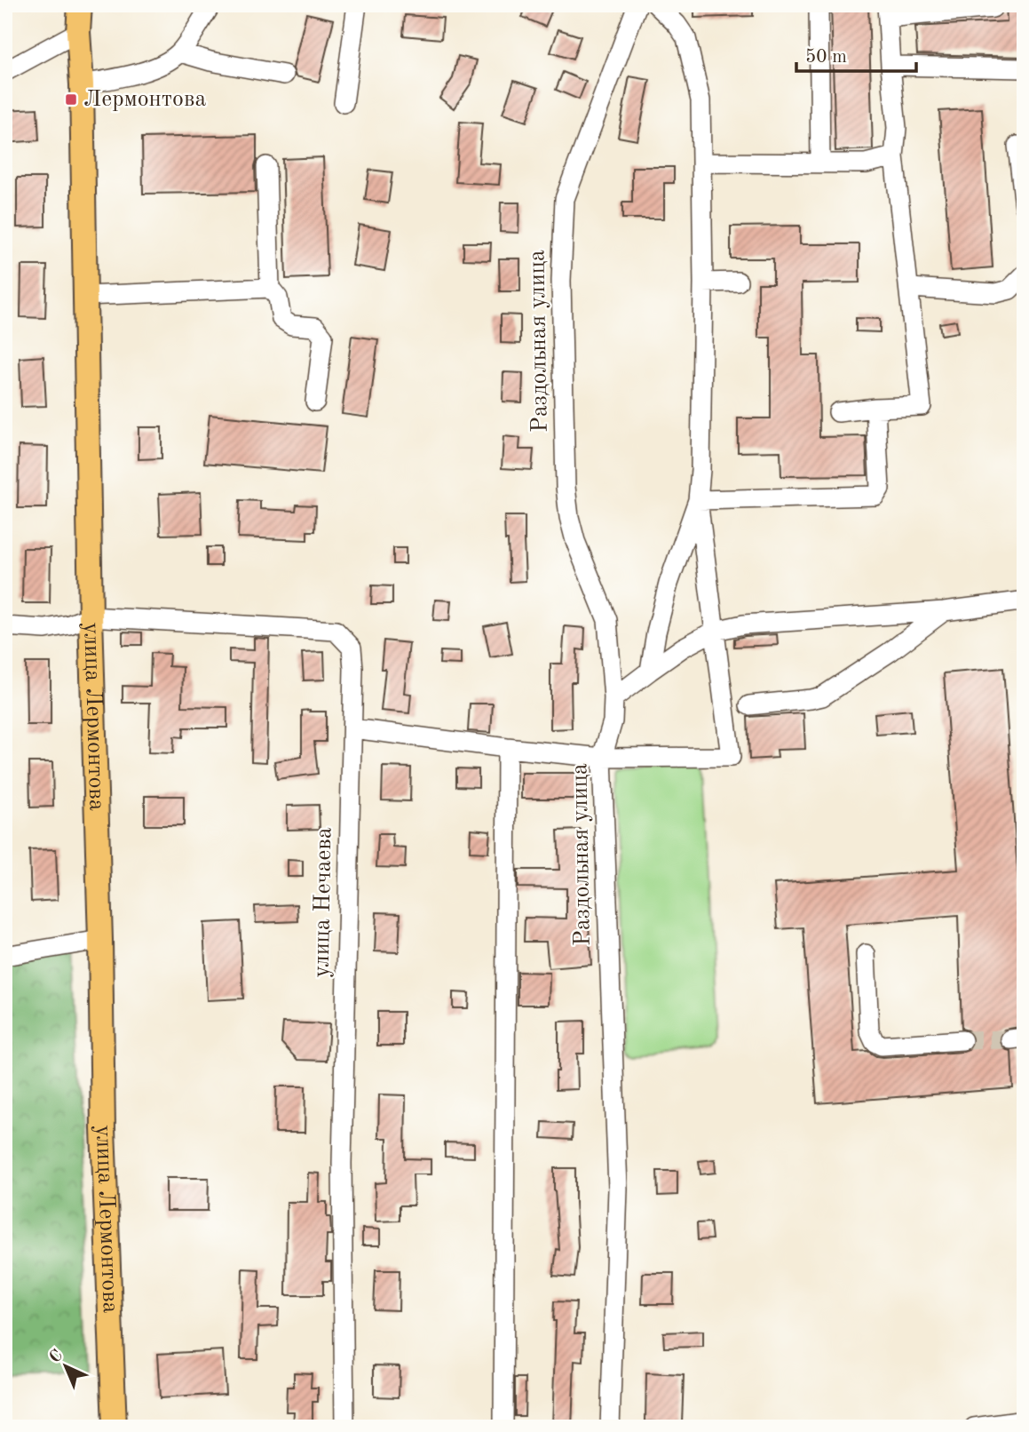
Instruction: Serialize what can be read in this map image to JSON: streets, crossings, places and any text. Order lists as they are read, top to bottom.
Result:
{
  "streets": {
    "main road": ["улица Лермонтова"],
    "street": ["Раздольная улица", "улица Нечаева"]
  },
  "crossings": [
    ["улица Лермонтова", "улица Нечаева"]
  ],
  "places": {
    "transit": ["Лермонтова"]
  },
  "scale_bar": "50 m",
  "north": "top left"
}
